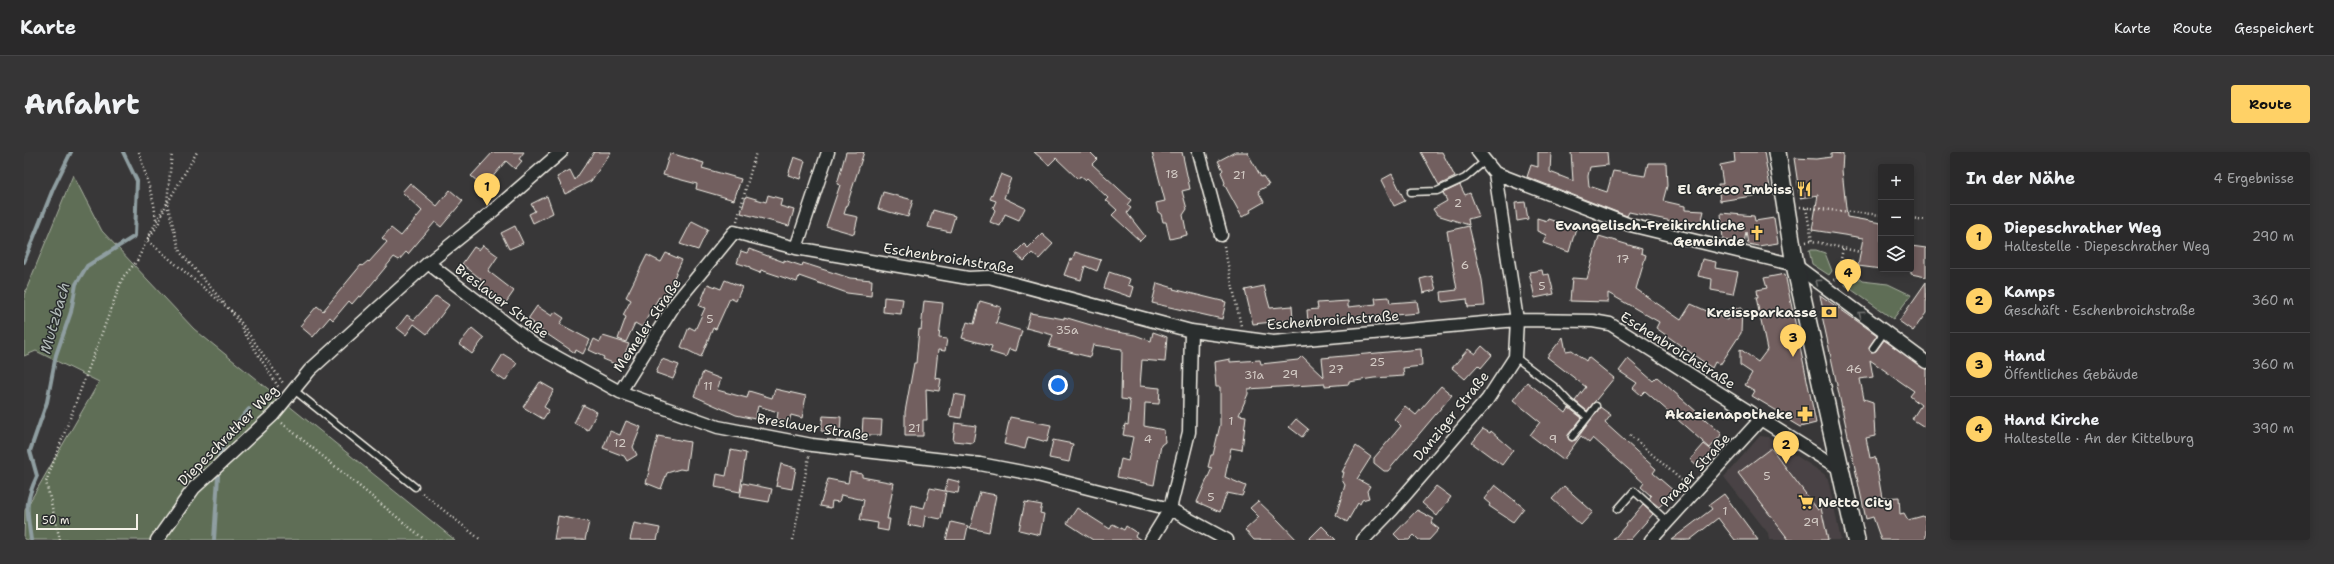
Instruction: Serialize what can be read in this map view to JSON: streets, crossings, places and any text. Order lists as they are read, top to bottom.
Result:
{
  "streets": {
    "street": [
      "Eschenbroichstraße",
      "Breslauer Straße",
      "Memeler Straße",
      "Danziger Straße",
      "Diepeschrather Weg",
      "Prager Straße"
    ]
  },
  "crossings": [
    ["Eschenbroichstraße", "Danziger Straße"],
    ["Eschenbroichstraße", "Prager Straße"],
    ["Breslauer Straße", "Memeler Straße"],
    ["Breslauer Straße", "Diepeschrather Weg"]
  ],
  "water": ["Mutzbach"],
  "places": {
    "restaurant": ["El Greco Imbiss"],
    "church": ["Evangelisch-Freikirchliche Gemeinde"],
    "bank": ["Kreissparkasse"],
    "pharmacy": ["Akazienapotheke"],
    "supermarket": ["Netto City"]
  },
  "house_numbers": [
    "18",
    "21",
    "2",
    "17",
    "6",
    "5",
    "5",
    "35a",
    "25",
    "27",
    "46",
    "29",
    "31a",
    "11",
    "1",
    "21",
    "4",
    "9",
    "12",
    "5",
    "5",
    "1",
    "29"
  ],
  "scale_bar": "50 m",
  "page": {
    "header": "Karte",
    "nav": ["Karte", "Route", "Gespeichert"],
    "title": "Anfahrt",
    "buttons": "Route",
    "heading": ["In der Nähe", "4 Ergebnisse"],
    "map_buttons": ["+", "−"],
    "pins": [
      "1",
      "4",
      "3",
      "2"
    ],
    "list": [
      {
        "mark": "1",
        "name": "Diepeschrather Weg",
        "note": "Haltestelle · Diepeschrather Weg",
        "value": "290 m"
      },
      {
        "mark": "2",
        "name": "Kamps",
        "note": "Geschäft · Eschenbroichstraße",
        "value": "360 m"
      },
      {
        "mark": "3",
        "name": "Hand",
        "note": "Öffentliches Gebäude",
        "value": "360 m"
      },
      {
        "mark": "4",
        "name": "Hand Kirche",
        "note": "Haltestelle · An der Kittelburg",
        "value": "390 m"
      }
    ],
    "scale": "50 m"
  }
}
